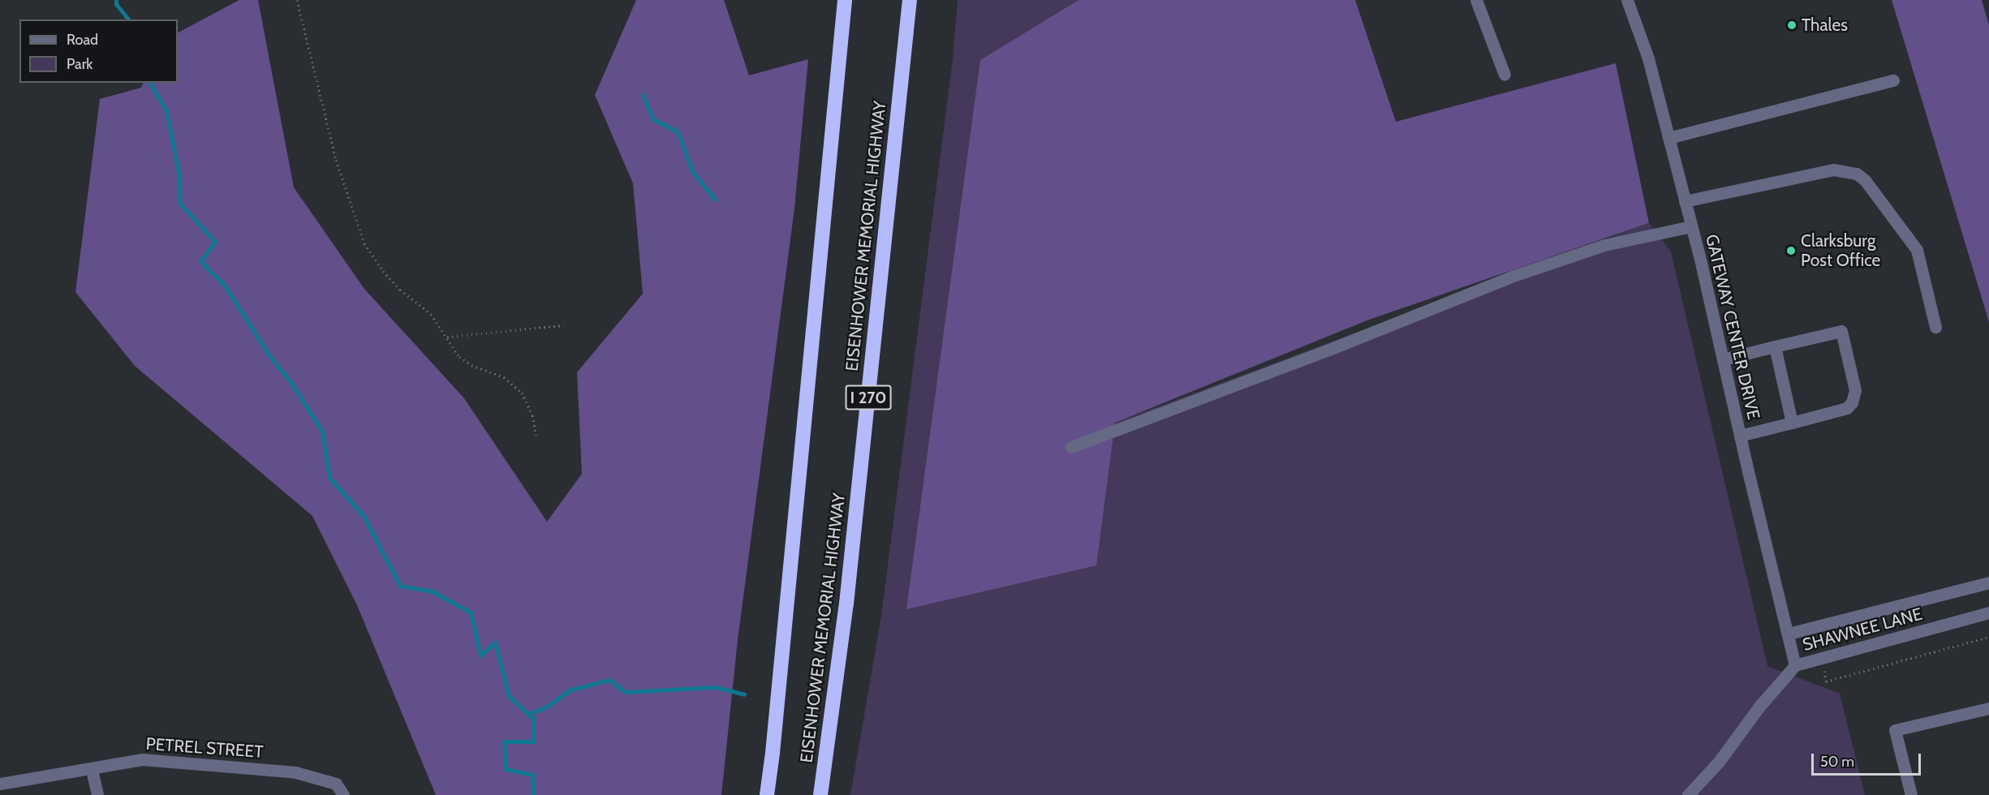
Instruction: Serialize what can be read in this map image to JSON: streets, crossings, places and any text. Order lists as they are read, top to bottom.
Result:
{
  "streets": {
    "highway": ["EISENHOWER MEMORIAL HIGHWAY", "I 270"],
    "street": ["GATEWAY CENTER DRIVE", "SHAWNEE LANE", "PETREL STREET"]
  },
  "crossings": [
    ["GATEWAY CENTER DRIVE", "SHAWNEE LANE"]
  ],
  "places": ["Thales", "Clarksburg Post Office"],
  "legend": ["Road", "Park"],
  "scale_bar": "50 m"
}
